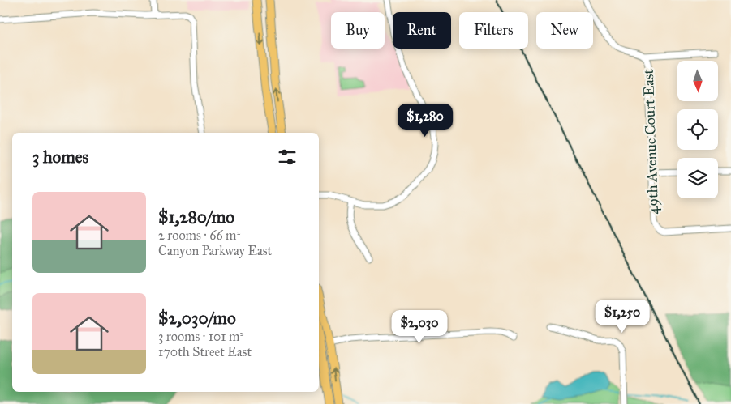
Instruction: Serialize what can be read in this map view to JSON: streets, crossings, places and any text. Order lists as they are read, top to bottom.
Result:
{
  "streets": {
    "street": ["49th Avenue Court East"]
  },
  "north": "bottom",
  "page": {
    "chip": [
      "Buy",
      "Rent",
      "Filters",
      "New"
    ],
    "price": ["$1,280", "$1,250", "$2,030"],
    "heading": "3 homes",
    "list": [
      {
        "name": "$1,280/mo",
        "note": "2 rooms · 66 m² · Canyon Parkway East"
      },
      {
        "name": "$2,030/mo",
        "note": "3 rooms · 101 m² · 170th Street East"
      }
    ]
  }
}
